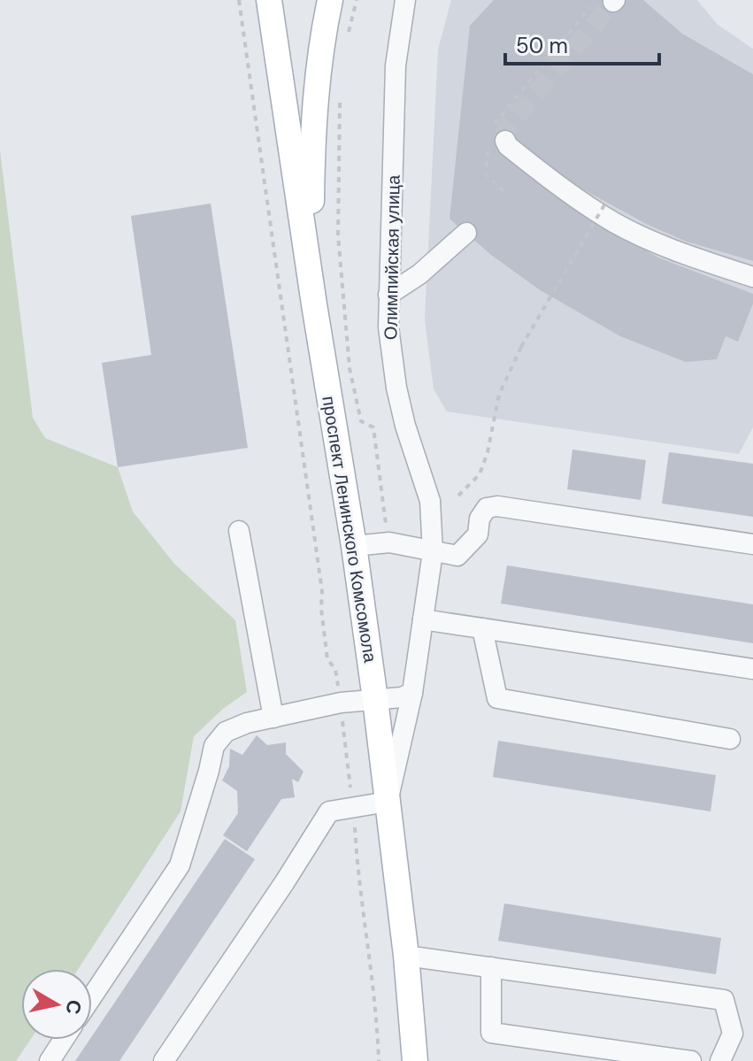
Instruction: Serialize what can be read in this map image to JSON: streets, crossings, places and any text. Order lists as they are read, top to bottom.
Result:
{
  "streets": {
    "main road": ["проспект Ленинского Комсомола"],
    "street": ["Олимпийская улица"]
  },
  "crossings": [
    ["Олимпийская улица", "проспект Ленинского Комсомола"]
  ],
  "scale_bar": "50 m",
  "north": "right"
}
